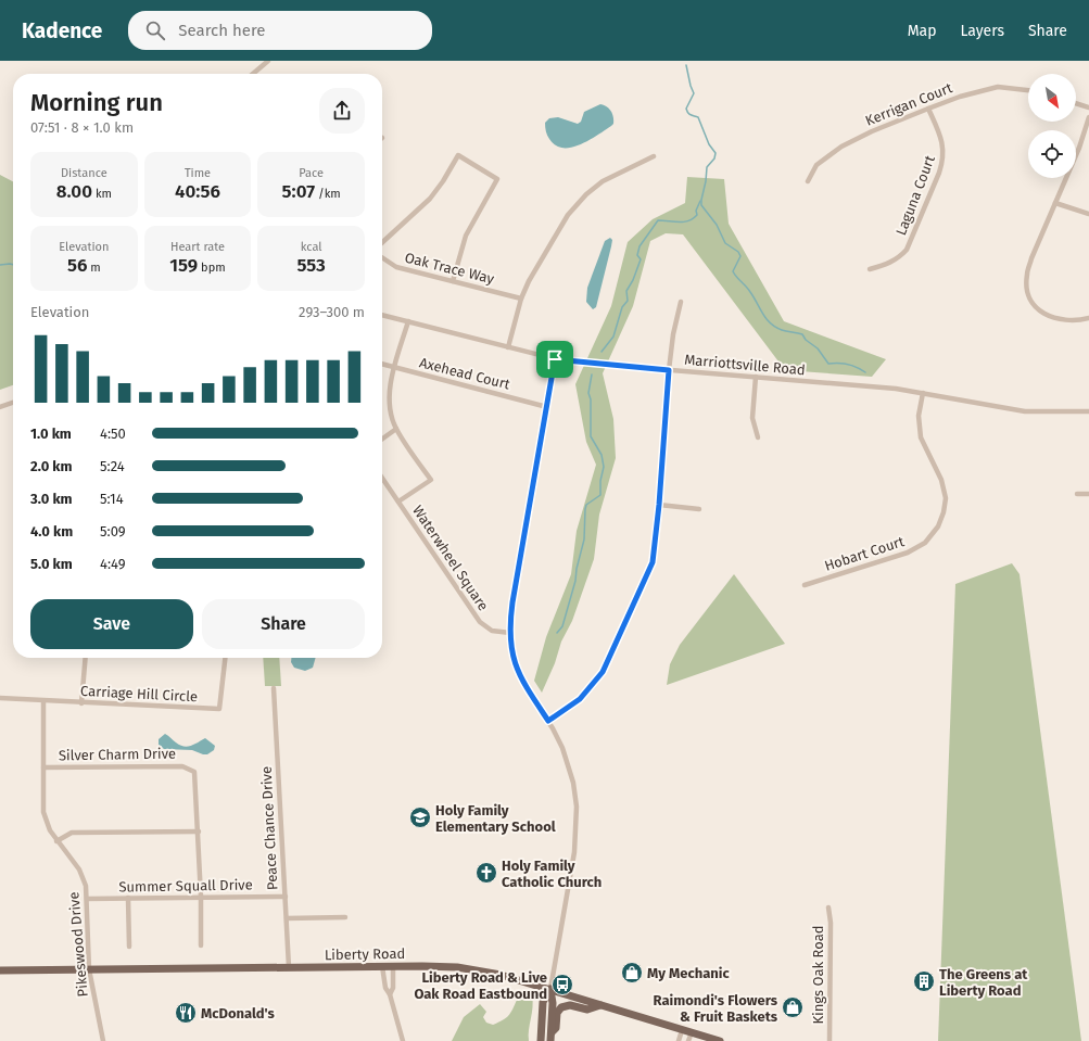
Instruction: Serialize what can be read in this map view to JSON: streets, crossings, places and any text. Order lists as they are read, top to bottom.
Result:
{
  "streets": {
    "main road": ["Liberty Road"],
    "street": [
      "Kerrigan Court",
      "Laguna Court",
      "Oak Trace Way",
      "Marriottsville Road",
      "Axehead Court",
      "Hobart Court",
      "Waterwheel Square",
      "Carriage Hill Circle",
      "Silver Charm Drive",
      "Peace Chance Drive",
      "Summer Squall Drive",
      "Pikeswood Drive",
      "Kings Oak Road"
    ]
  },
  "crossings": [
    ["Kerrigan Court", "Laguna Court"],
    ["Marriottsville Road", "Hobart Court"],
    ["Marriottsville Road", "Waterwheel Square"],
    ["Axehead Court", "Waterwheel Square"],
    ["Carriage Hill Circle", "Pikeswood Drive"],
    ["Silver Charm Drive", "Summer Squall Drive"],
    ["Silver Charm Drive", "Pikeswood Drive"],
    ["Peace Chance Drive", "Summer Squall Drive"],
    ["Peace Chance Drive", "Liberty Road"],
    ["Summer Squall Drive", "Pikeswood Drive"],
    ["Pikeswood Drive", "Liberty Road"]
  ],
  "places": {
    "school or university": ["Holy Family Elementary School"],
    "church": ["Holy Family Catholic Church"],
    "shop": ["My Mechanic", "Raimondi's Flowers & Fruit Baskets"],
    "building": ["The Greens at Liberty Road"],
    "bus stop": ["Liberty Road & Live Oak Road Eastbound"],
    "restaurant": ["McDonald's"]
  },
  "north": "bottom right",
  "page": {
    "header": "Kadence",
    "search": "Search here",
    "nav": ["Map", "Layers", "Share"],
    "heading": ["Morning run", "07:51 · 8 × 1.0 km"],
    "stats": [
      ["Distance", "8.00 km"],
      ["Time", "40:56"],
      ["Pace", "5:07 /km"],
      ["Elevation", "56 m"],
      ["Heart rate", "159 bpm"],
      ["kcal", "553"]
    ],
    "chart": ["Elevation", "293–300 m"],
    "list": [
      {
        "name": "1.0 km",
        "note": "4:50"
      },
      {
        "name": "2.0 km",
        "note": "5:24"
      },
      {
        "name": "3.0 km",
        "note": "5:14"
      },
      {
        "name": "4.0 km",
        "note": "5:09"
      },
      {
        "name": "5.0 km",
        "note": "4:49"
      }
    ],
    "buttons": ["Save", "Share"]
  }
}
